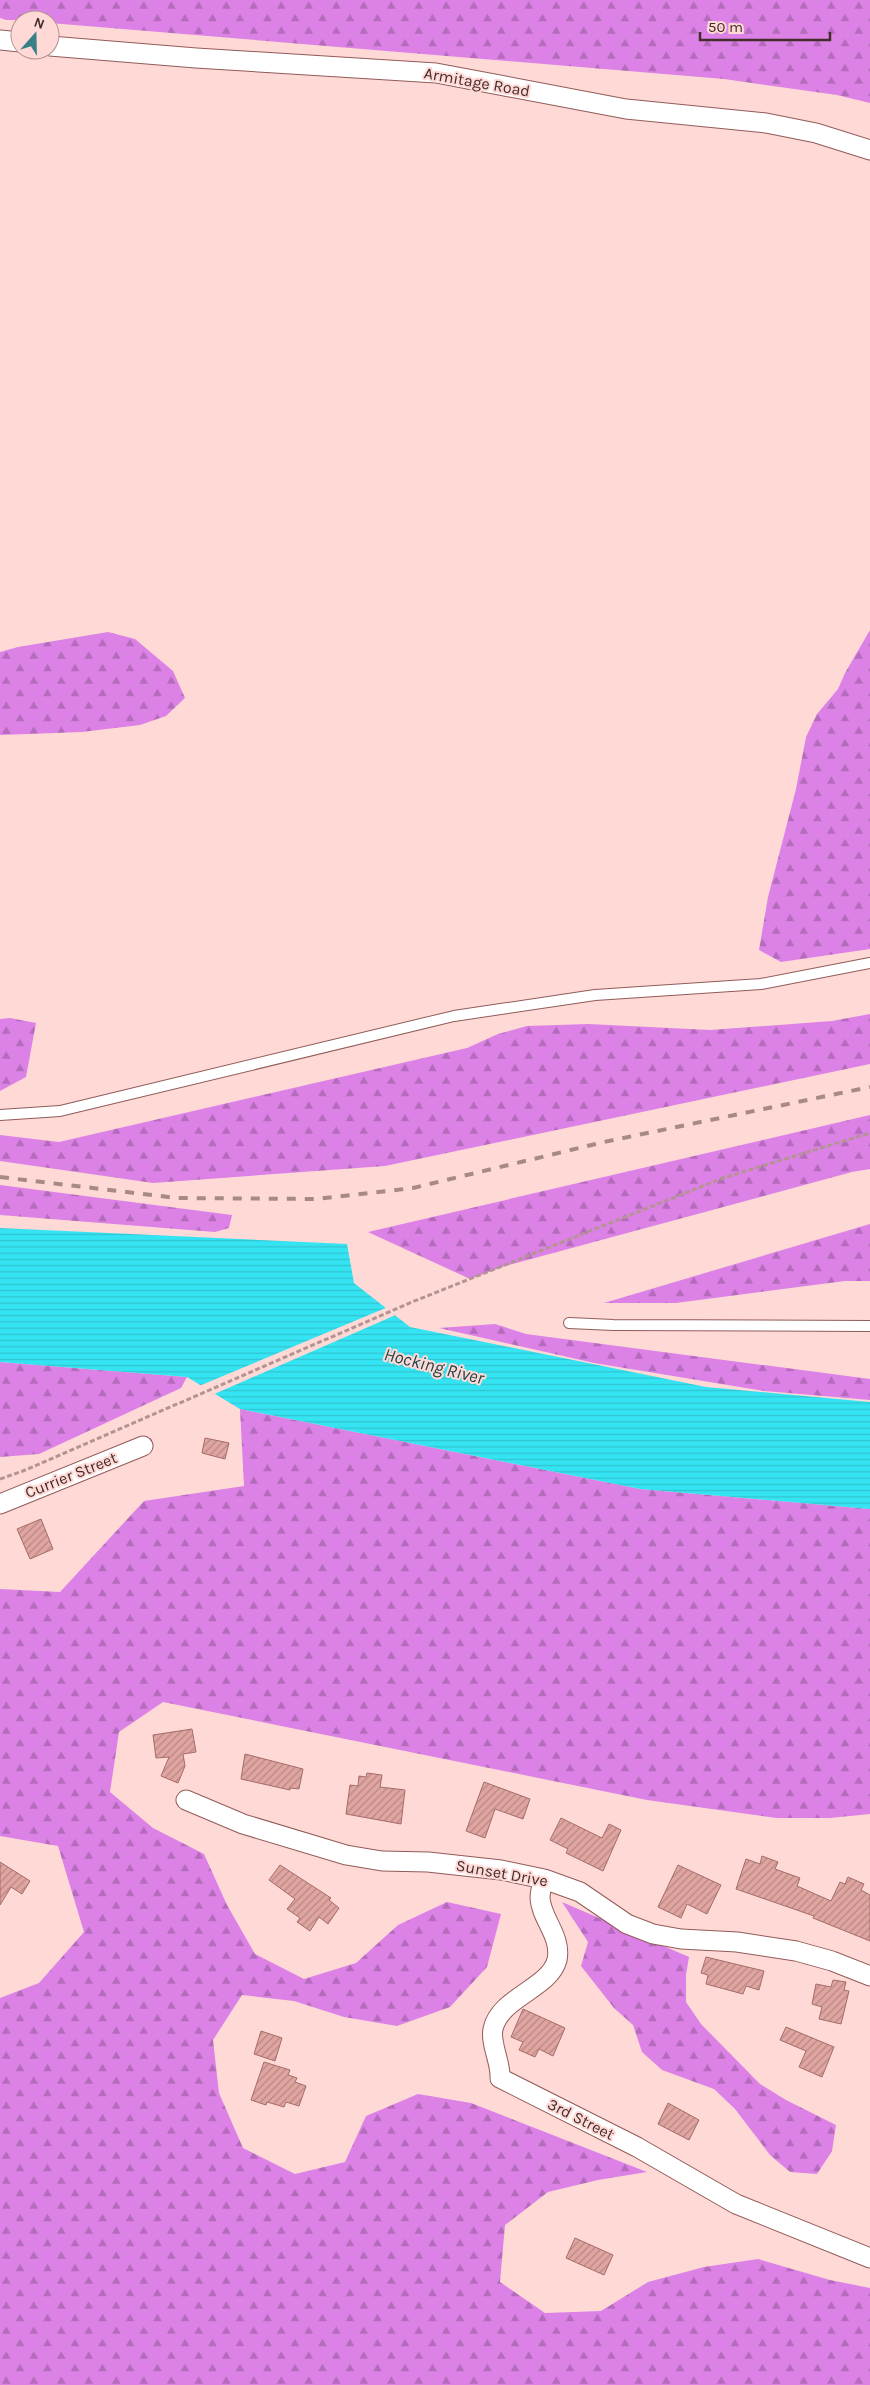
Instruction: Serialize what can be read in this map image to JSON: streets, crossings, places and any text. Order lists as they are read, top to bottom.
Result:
{
  "streets": {
    "street": [
      "Armitage Road",
      "Currier Street",
      "Sunset Drive",
      "3rd Street"
    ]
  },
  "crossings": [
    ["Sunset Drive", "3rd Street"]
  ],
  "water": ["Hocking River"],
  "scale_bar": "50 m",
  "north": "top"
}
